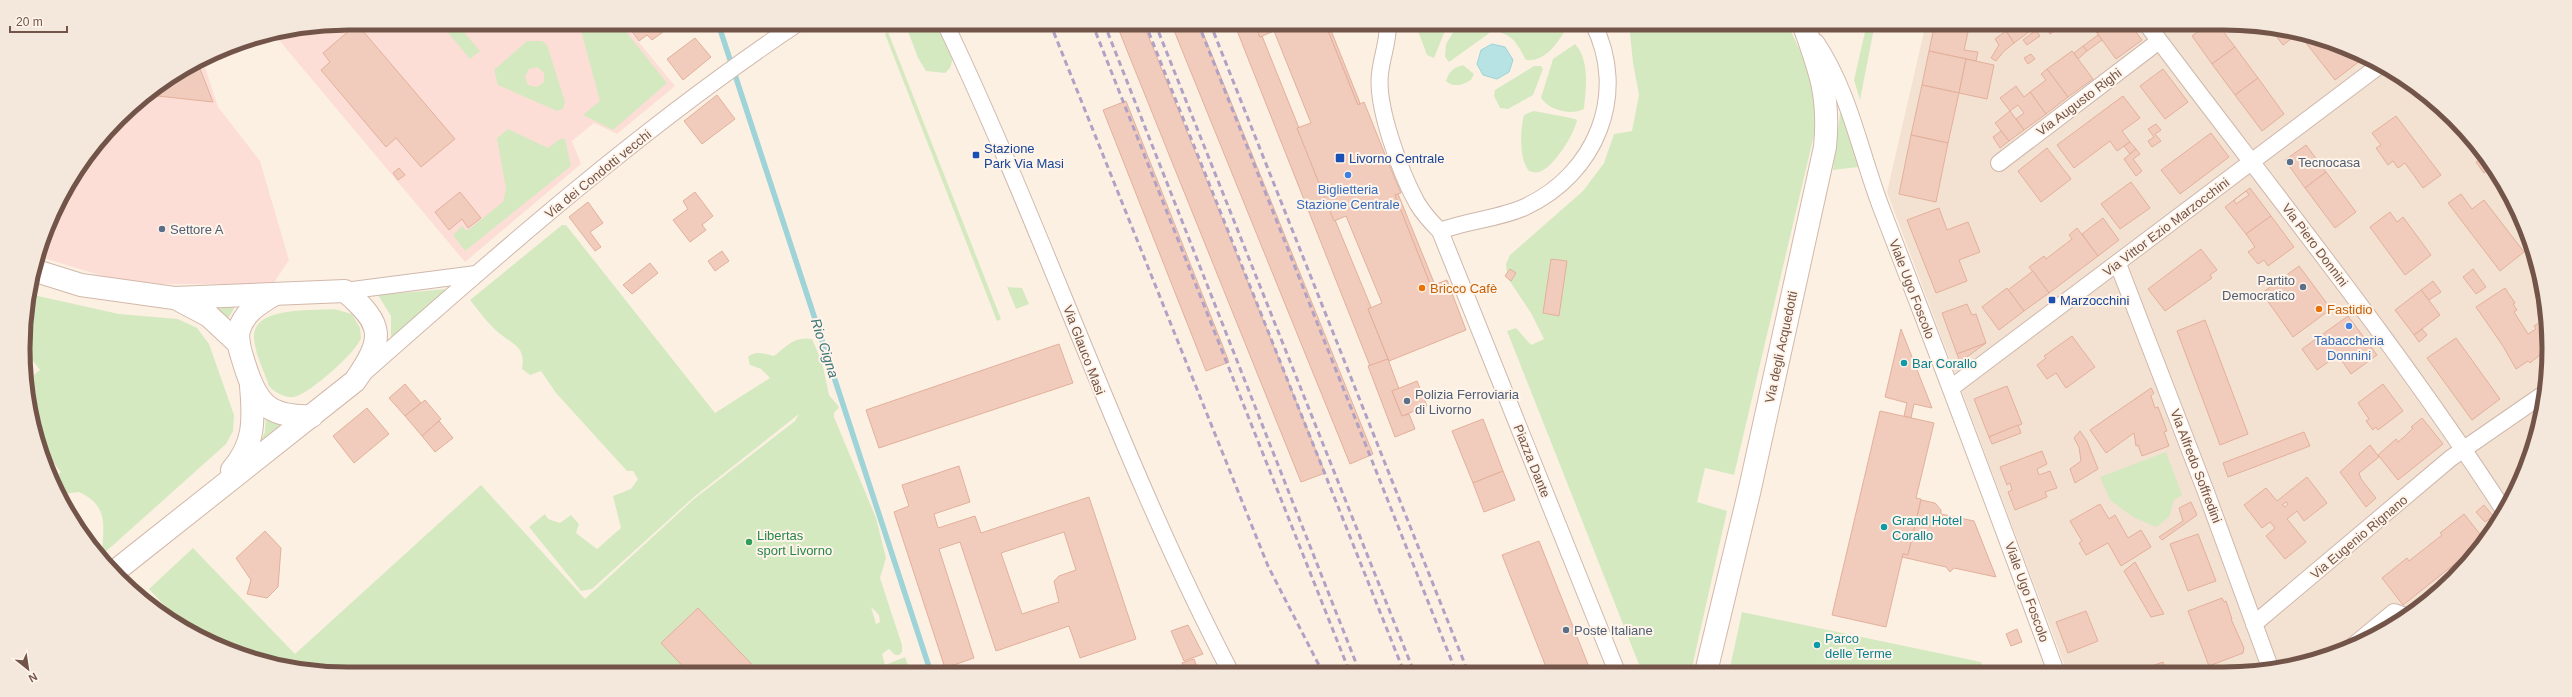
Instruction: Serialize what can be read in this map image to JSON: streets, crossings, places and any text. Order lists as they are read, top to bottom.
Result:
{
  "streets": {
    "street": [
      "Via Augusto Righi",
      "Via dei Condotti vecchi",
      "Via Vittor Ezio Marzocchini",
      "Via Piero Donnini",
      "Viale Ugo Foscolo",
      "Via degli Acquedotti",
      "Via Glauco Masi",
      "Piazza Dante",
      "Via Alfredo Soffredini",
      "Via Eugenio Rignano"
    ]
  },
  "crossings": [
    ["Via Augusto Righi", "Via Piero Donnini"],
    ["Via Vittor Ezio Marzocchini", "Via Piero Donnini"],
    ["Via Vittor Ezio Marzocchini", "Viale Ugo Foscolo"],
    ["Via Vittor Ezio Marzocchini", "Via Alfredo Soffredini"],
    ["Via Piero Donnini", "Via Eugenio Rignano"],
    ["Via Alfredo Soffredini", "Via Eugenio Rignano"]
  ],
  "water": ["Rio Cigna"],
  "places": {
    "transit": ["Stazione Park Via Masi", "Livorno Centrale", "Marzocchini"],
    "other": [
      "Tecnocasa",
      "Biglietteria Stazione Centrale",
      "Settore A",
      "Partito Democratico",
      "Bricco Cafè",
      "Fastidio",
      "Tabaccheria Donnini",
      "Bar Corallo",
      "Polizia Ferroviaria di Livorno",
      "Grand Hotel Corallo",
      "Libertas sport Livorno",
      "Poste Italiane",
      "Parco delle Terme"
    ]
  },
  "scale_bar": "20 m",
  "north": "bottom right"
}
